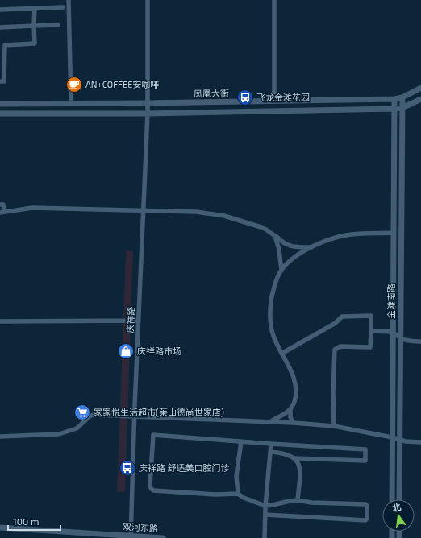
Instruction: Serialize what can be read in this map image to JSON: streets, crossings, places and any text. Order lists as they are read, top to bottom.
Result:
{
  "streets": {
    "street": [
      "凤凰大街",
      "金滩南路",
      "庆祥路",
      "双河东路"
    ]
  },
  "crossings": [
    ["凤凰大街", "金滩南路"],
    ["凤凰大街", "庆祥路"],
    ["庆祥路", "双河东路"]
  ],
  "places": {
    "cafe": ["AN+COFFEE安咖啡"],
    "bus stop": ["飞龙金滩花园", "庆祥路 舒适美口腔门诊"],
    "shop": ["庆祥路市场"],
    "supermarket": ["家家悦生活超市(莱山德尚世家店)"]
  },
  "scale_bar": "100 m",
  "north": "top"
}
